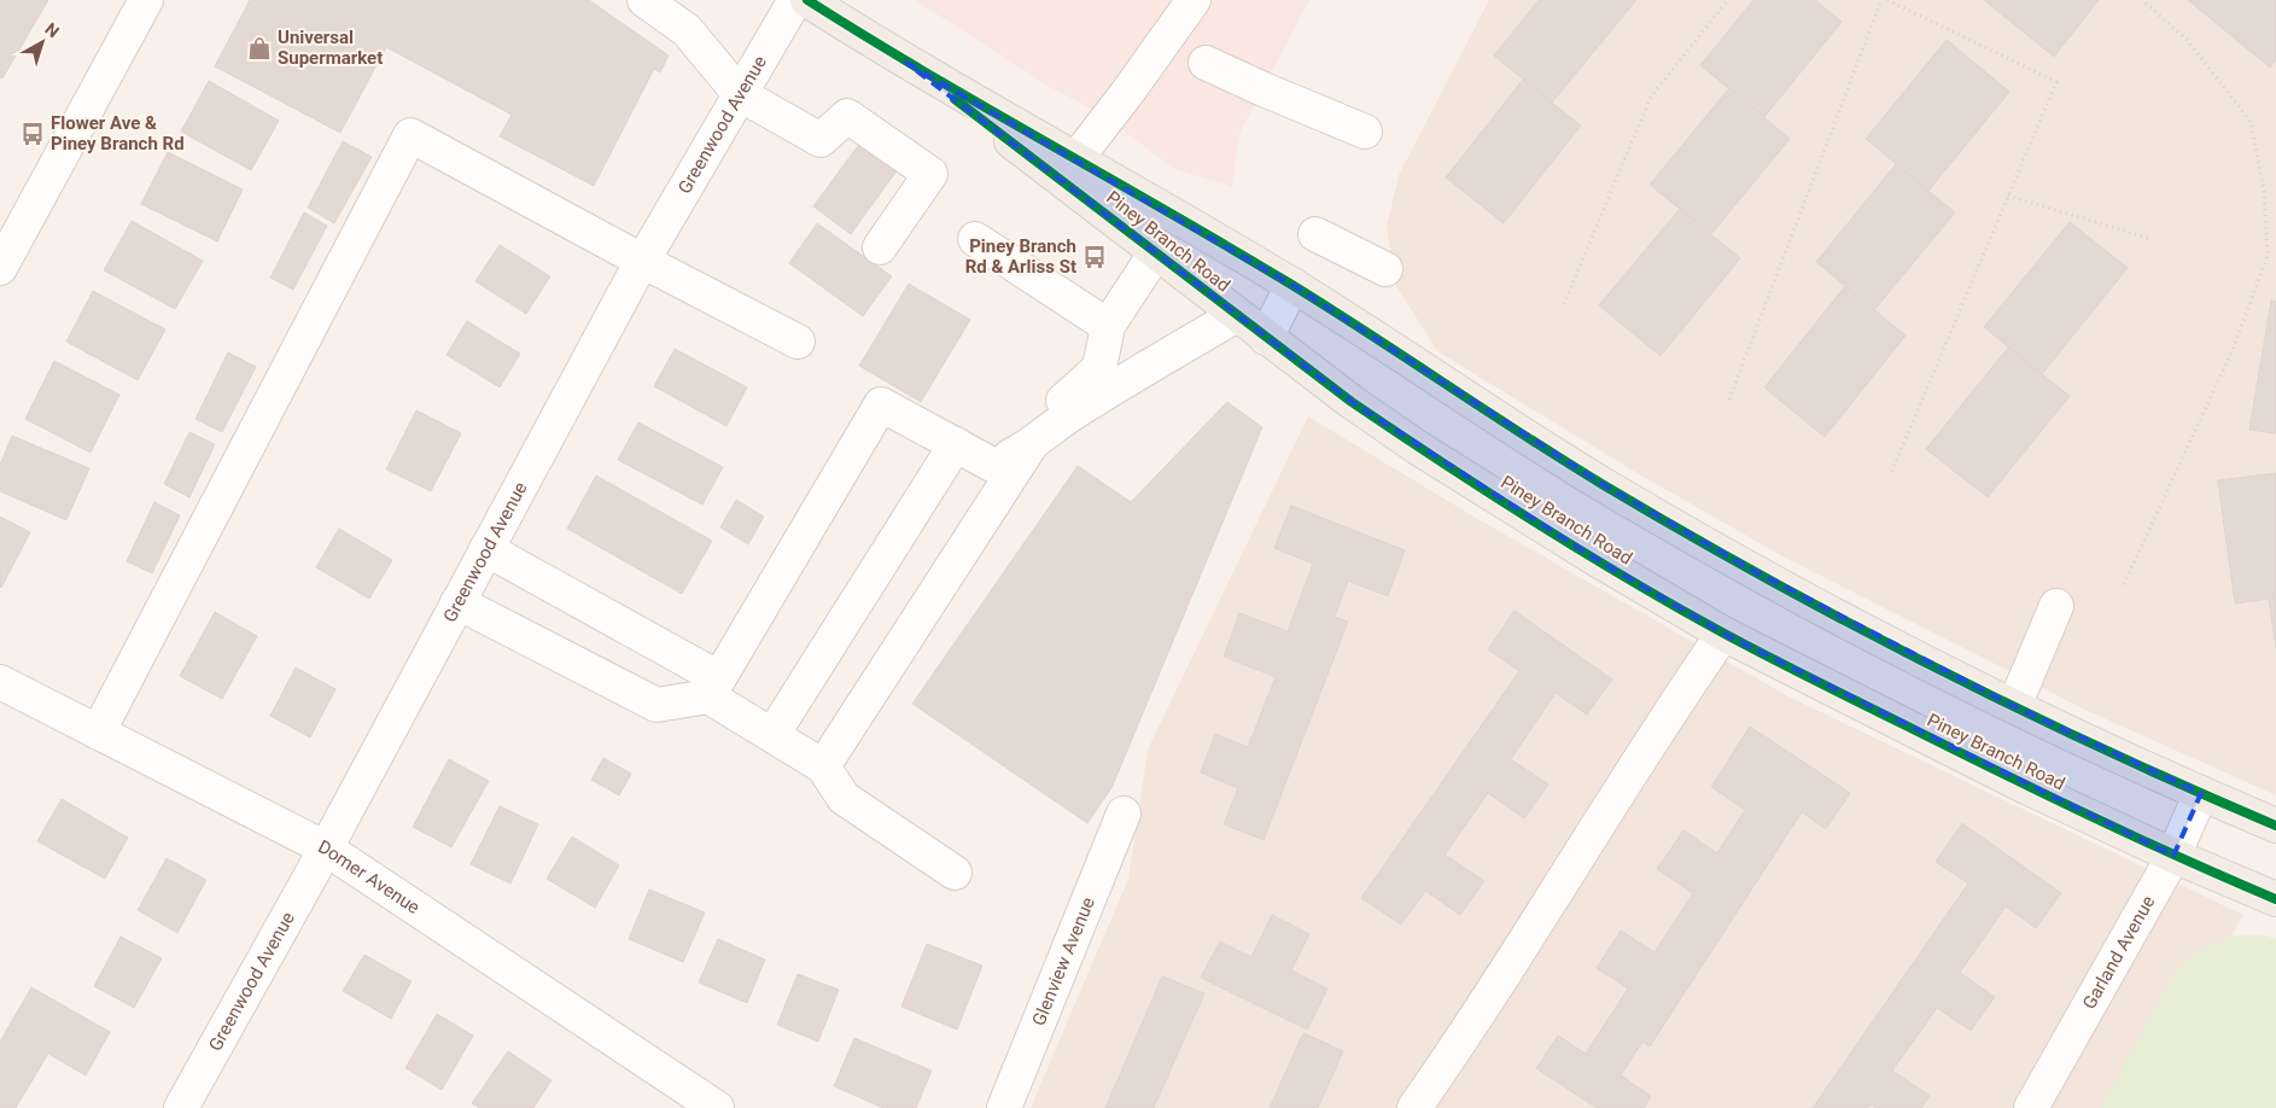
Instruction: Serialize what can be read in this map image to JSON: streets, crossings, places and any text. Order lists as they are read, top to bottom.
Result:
{
  "streets": {
    "main road": ["Piney Branch Road"],
    "street": [
      "Greenwood Avenue",
      "Domer Avenue",
      "Garland Avenue",
      "Glenview Avenue"
    ]
  },
  "crossings": [
    ["Greenwood Avenue", "Piney Branch Road"],
    ["Greenwood Avenue", "Domer Avenue"],
    ["Piney Branch Road", "Garland Avenue"]
  ],
  "places": {
    "shop": ["Universal Supermarket"],
    "bus stop": ["Flower Ave & Piney Branch Rd", "Piney Branch Rd & Arliss St"]
  },
  "north": "top right"
}
